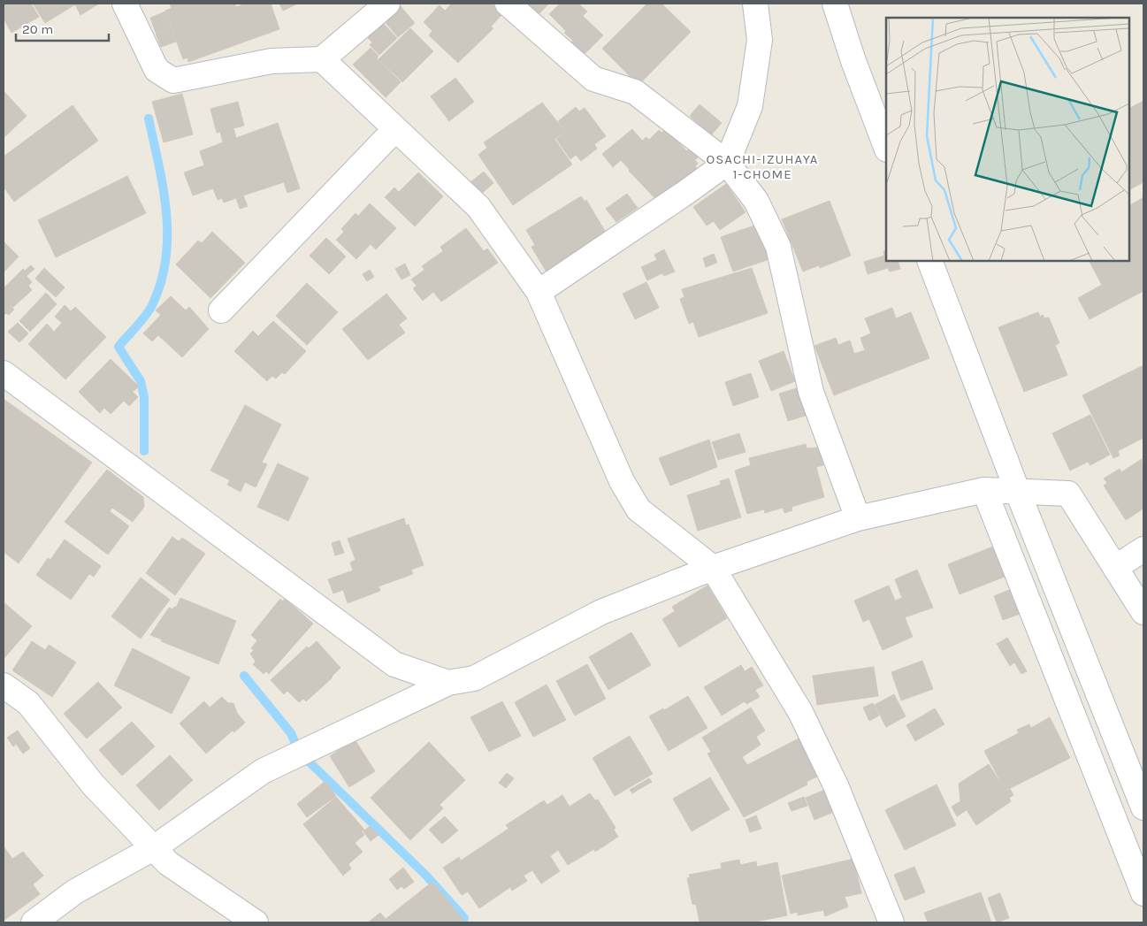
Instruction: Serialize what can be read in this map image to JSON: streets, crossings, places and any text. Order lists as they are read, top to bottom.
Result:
{
  "districts": ["OSACHI-IZUHAYA 1-CHOME"],
  "scale_bar": "20 m"
}
